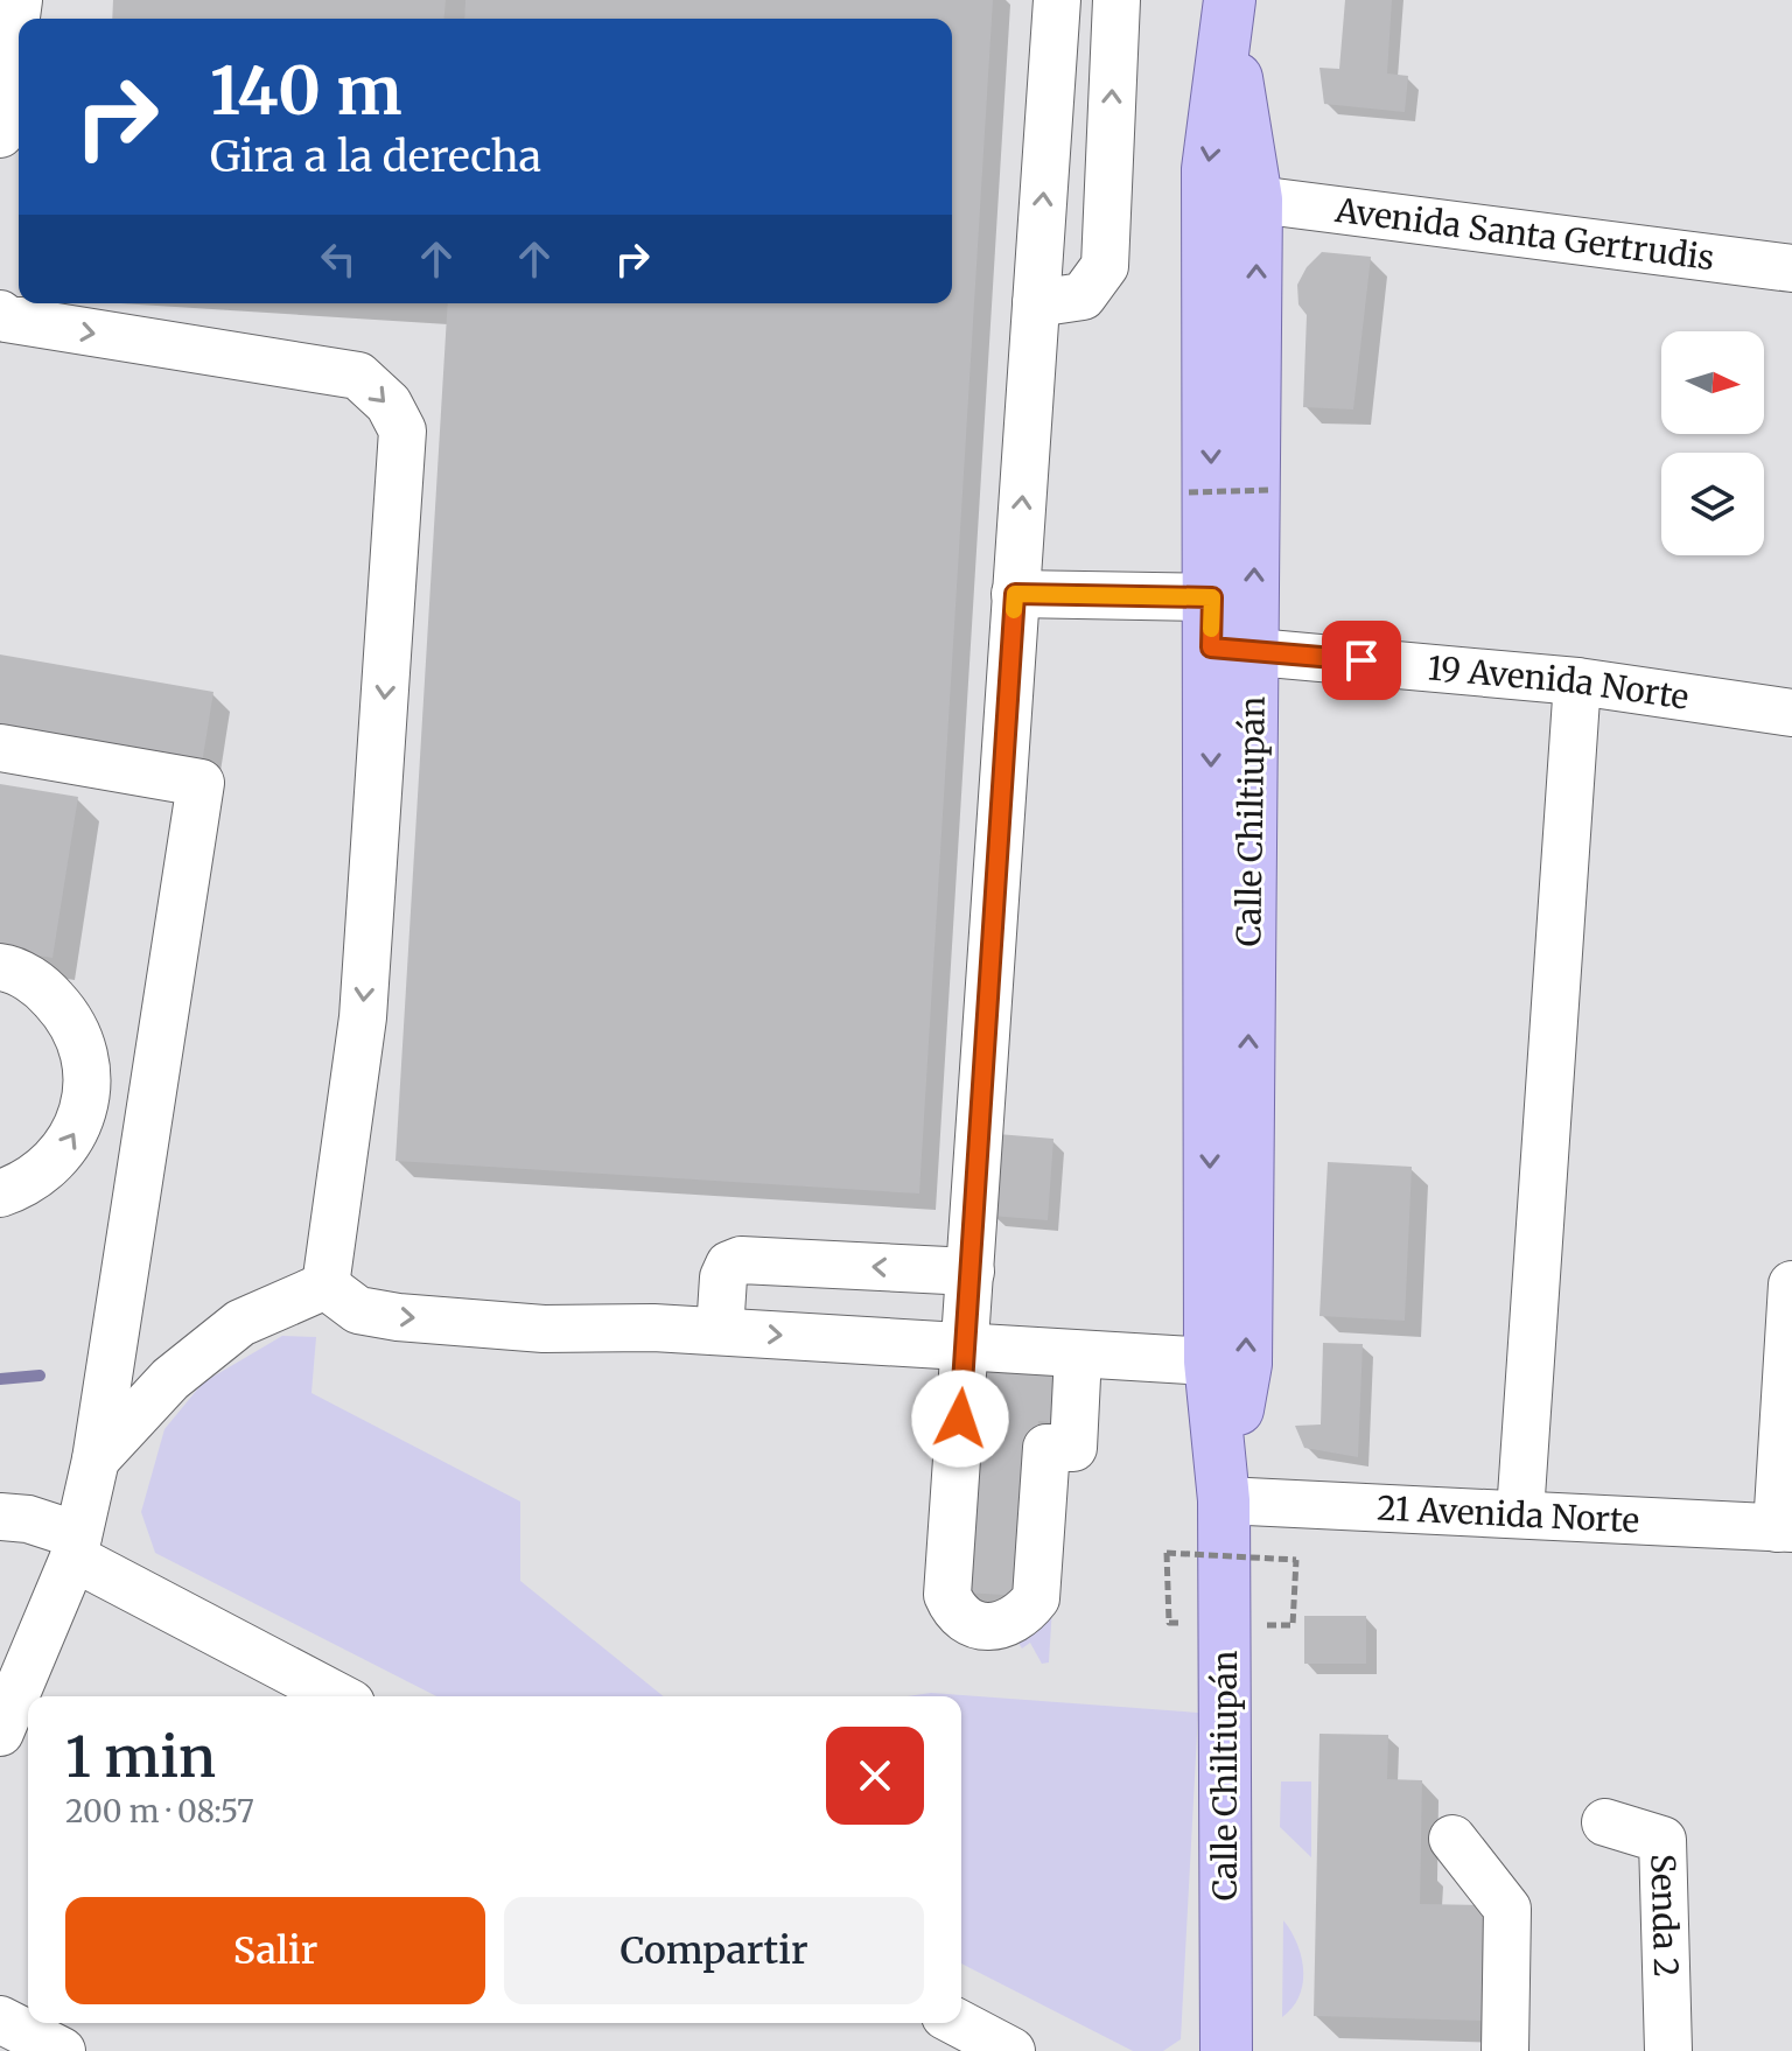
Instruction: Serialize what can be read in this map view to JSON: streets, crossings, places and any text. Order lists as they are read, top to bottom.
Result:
{
  "streets": {
    "main road": ["Calle Chiltiupán"],
    "street": [
      "Avenida Santa Gertrudis",
      "19 Avenida Norte",
      "21 Avenida Norte",
      "Senda 2"
    ]
  },
  "crossings": [
    ["Avenida Santa Gertrudis", "Calle Chiltiupán"],
    ["19 Avenida Norte", "Calle Chiltiupán"],
    ["Calle Chiltiupán", "21 Avenida Norte"]
  ],
  "north": "right",
  "page": {
    "turn": ["140 m", "Gira a la derecha"],
    "heading": ["1 min", "200 m · 08:57"],
    "buttons": ["Salir", "Compartir"]
  }
}
